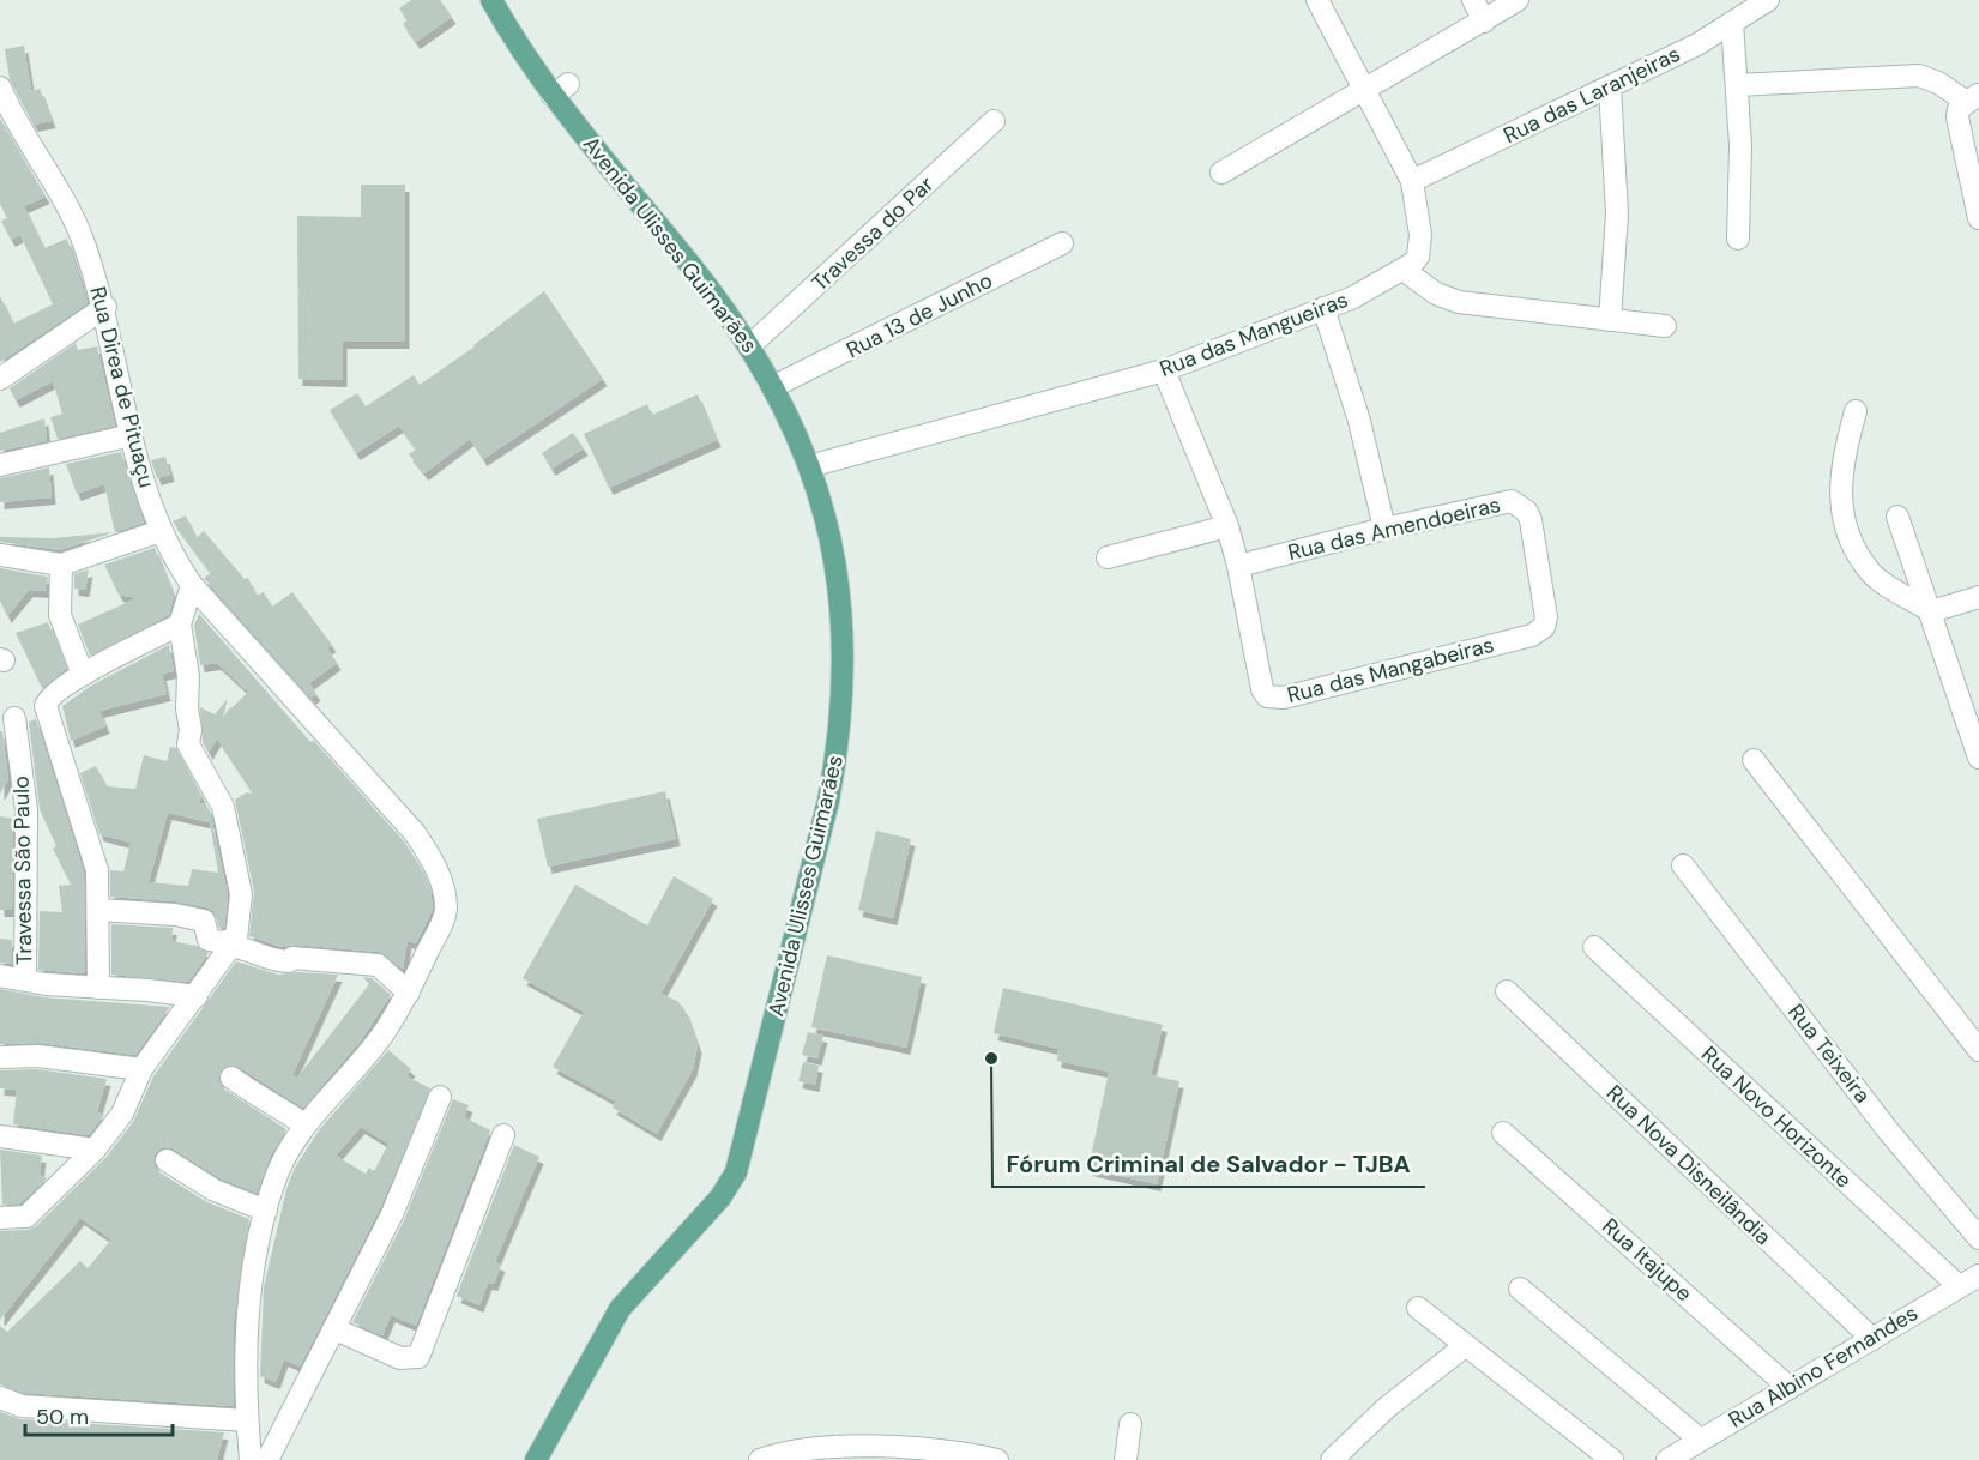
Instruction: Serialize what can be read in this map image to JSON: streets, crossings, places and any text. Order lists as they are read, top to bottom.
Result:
{
  "streets": {
    "main road": ["Avenida Ulisses Guimarães"],
    "street": [
      "Rua das Laranjeiras",
      "Travessa do Par",
      "Rua 13 de Junho",
      "Rua das Mangueiras",
      "Rua Direa de Pituaçu",
      "Rua das Amendoeiras",
      "Rua das Mangabeiras",
      "Travessa São Paulo",
      "Rua Teixeira",
      "Rua Novo Horizonte",
      "Rua Nova Disneilândia",
      "Rua Itajupe",
      "Rua Albino Fernandes"
    ]
  },
  "crossings": [
    ["Travessa do Par", "Avenida Ulisses Guimarães"],
    ["Avenida Ulisses Guimarães", "Rua 13 de Junho"],
    ["Avenida Ulisses Guimarães", "Rua das Mangueiras"],
    ["Rua das Mangueiras", "Rua das Mangabeiras"],
    ["Rua das Amendoeiras", "Rua das Mangabeiras"],
    ["Rua Novo Horizonte", "Rua Albino Fernandes"],
    ["Rua Nova Disneilândia", "Rua Albino Fernandes"],
    ["Rua Itajupe", "Rua Albino Fernandes"]
  ],
  "places": ["Fórum Criminal de Salvador - TJBA"],
  "scale_bar": "50 m"
}
